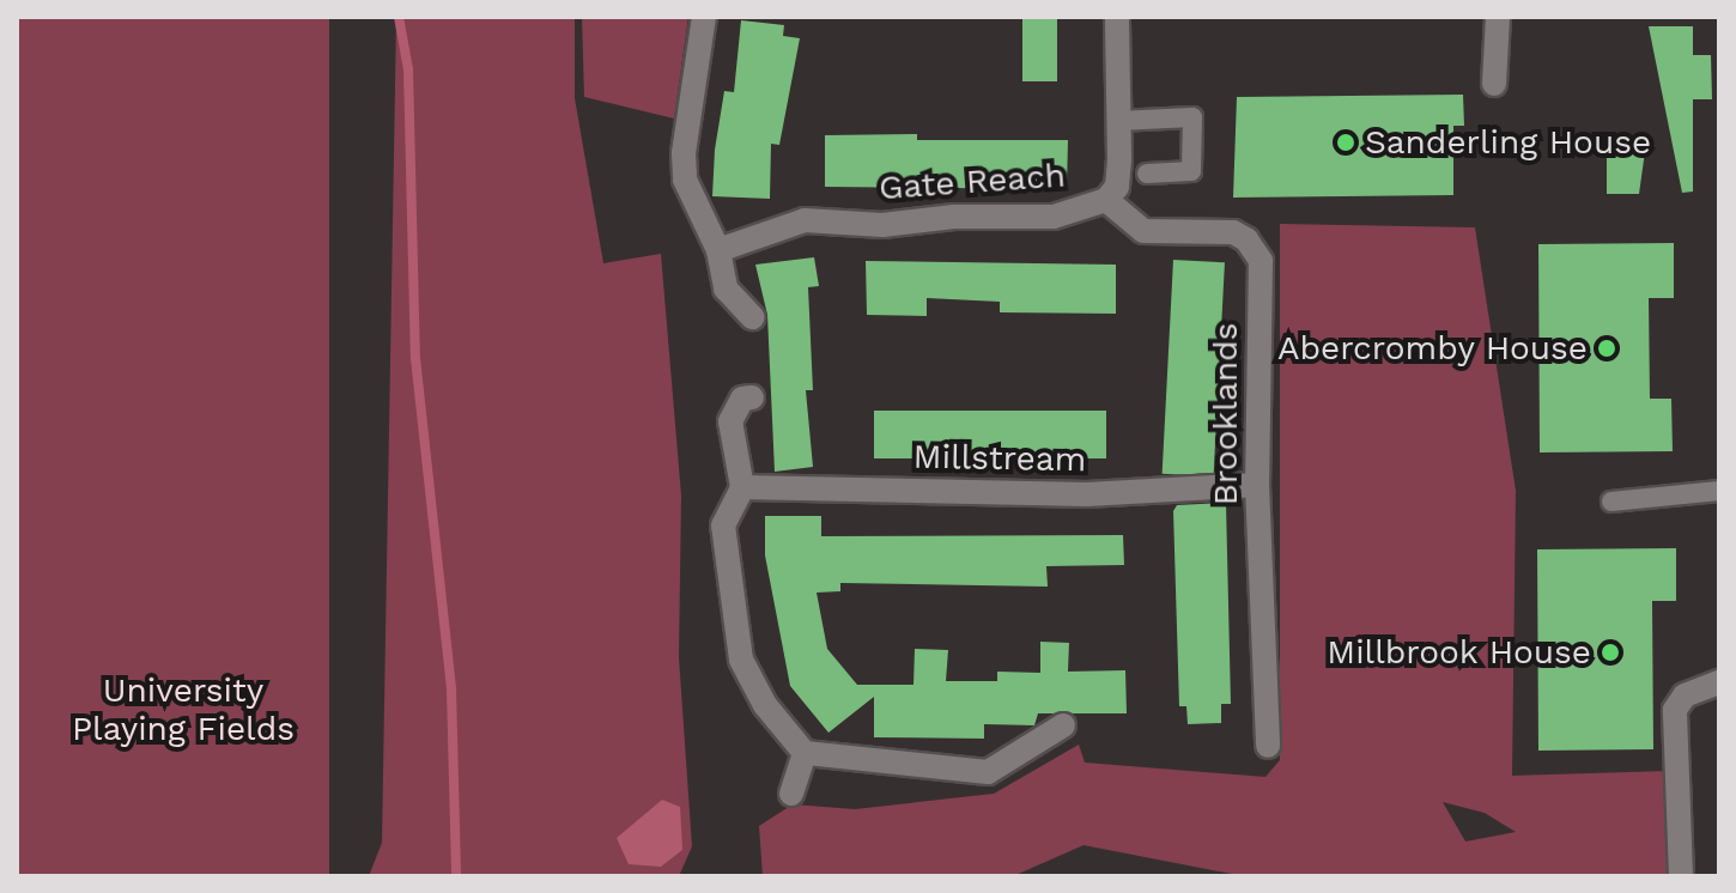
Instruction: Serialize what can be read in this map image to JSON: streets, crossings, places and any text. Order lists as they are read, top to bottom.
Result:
{
  "streets": {
    "street": ["Gate Reach", "Brooklands", "Millstream"]
  },
  "crossings": [
    ["Gate Reach", "Brooklands"],
    ["Brooklands", "Millstream"]
  ],
  "parks": ["University Playing Fields"],
  "places": ["Sanderling House", "Abercromby House", "Millbrook House"]
}
